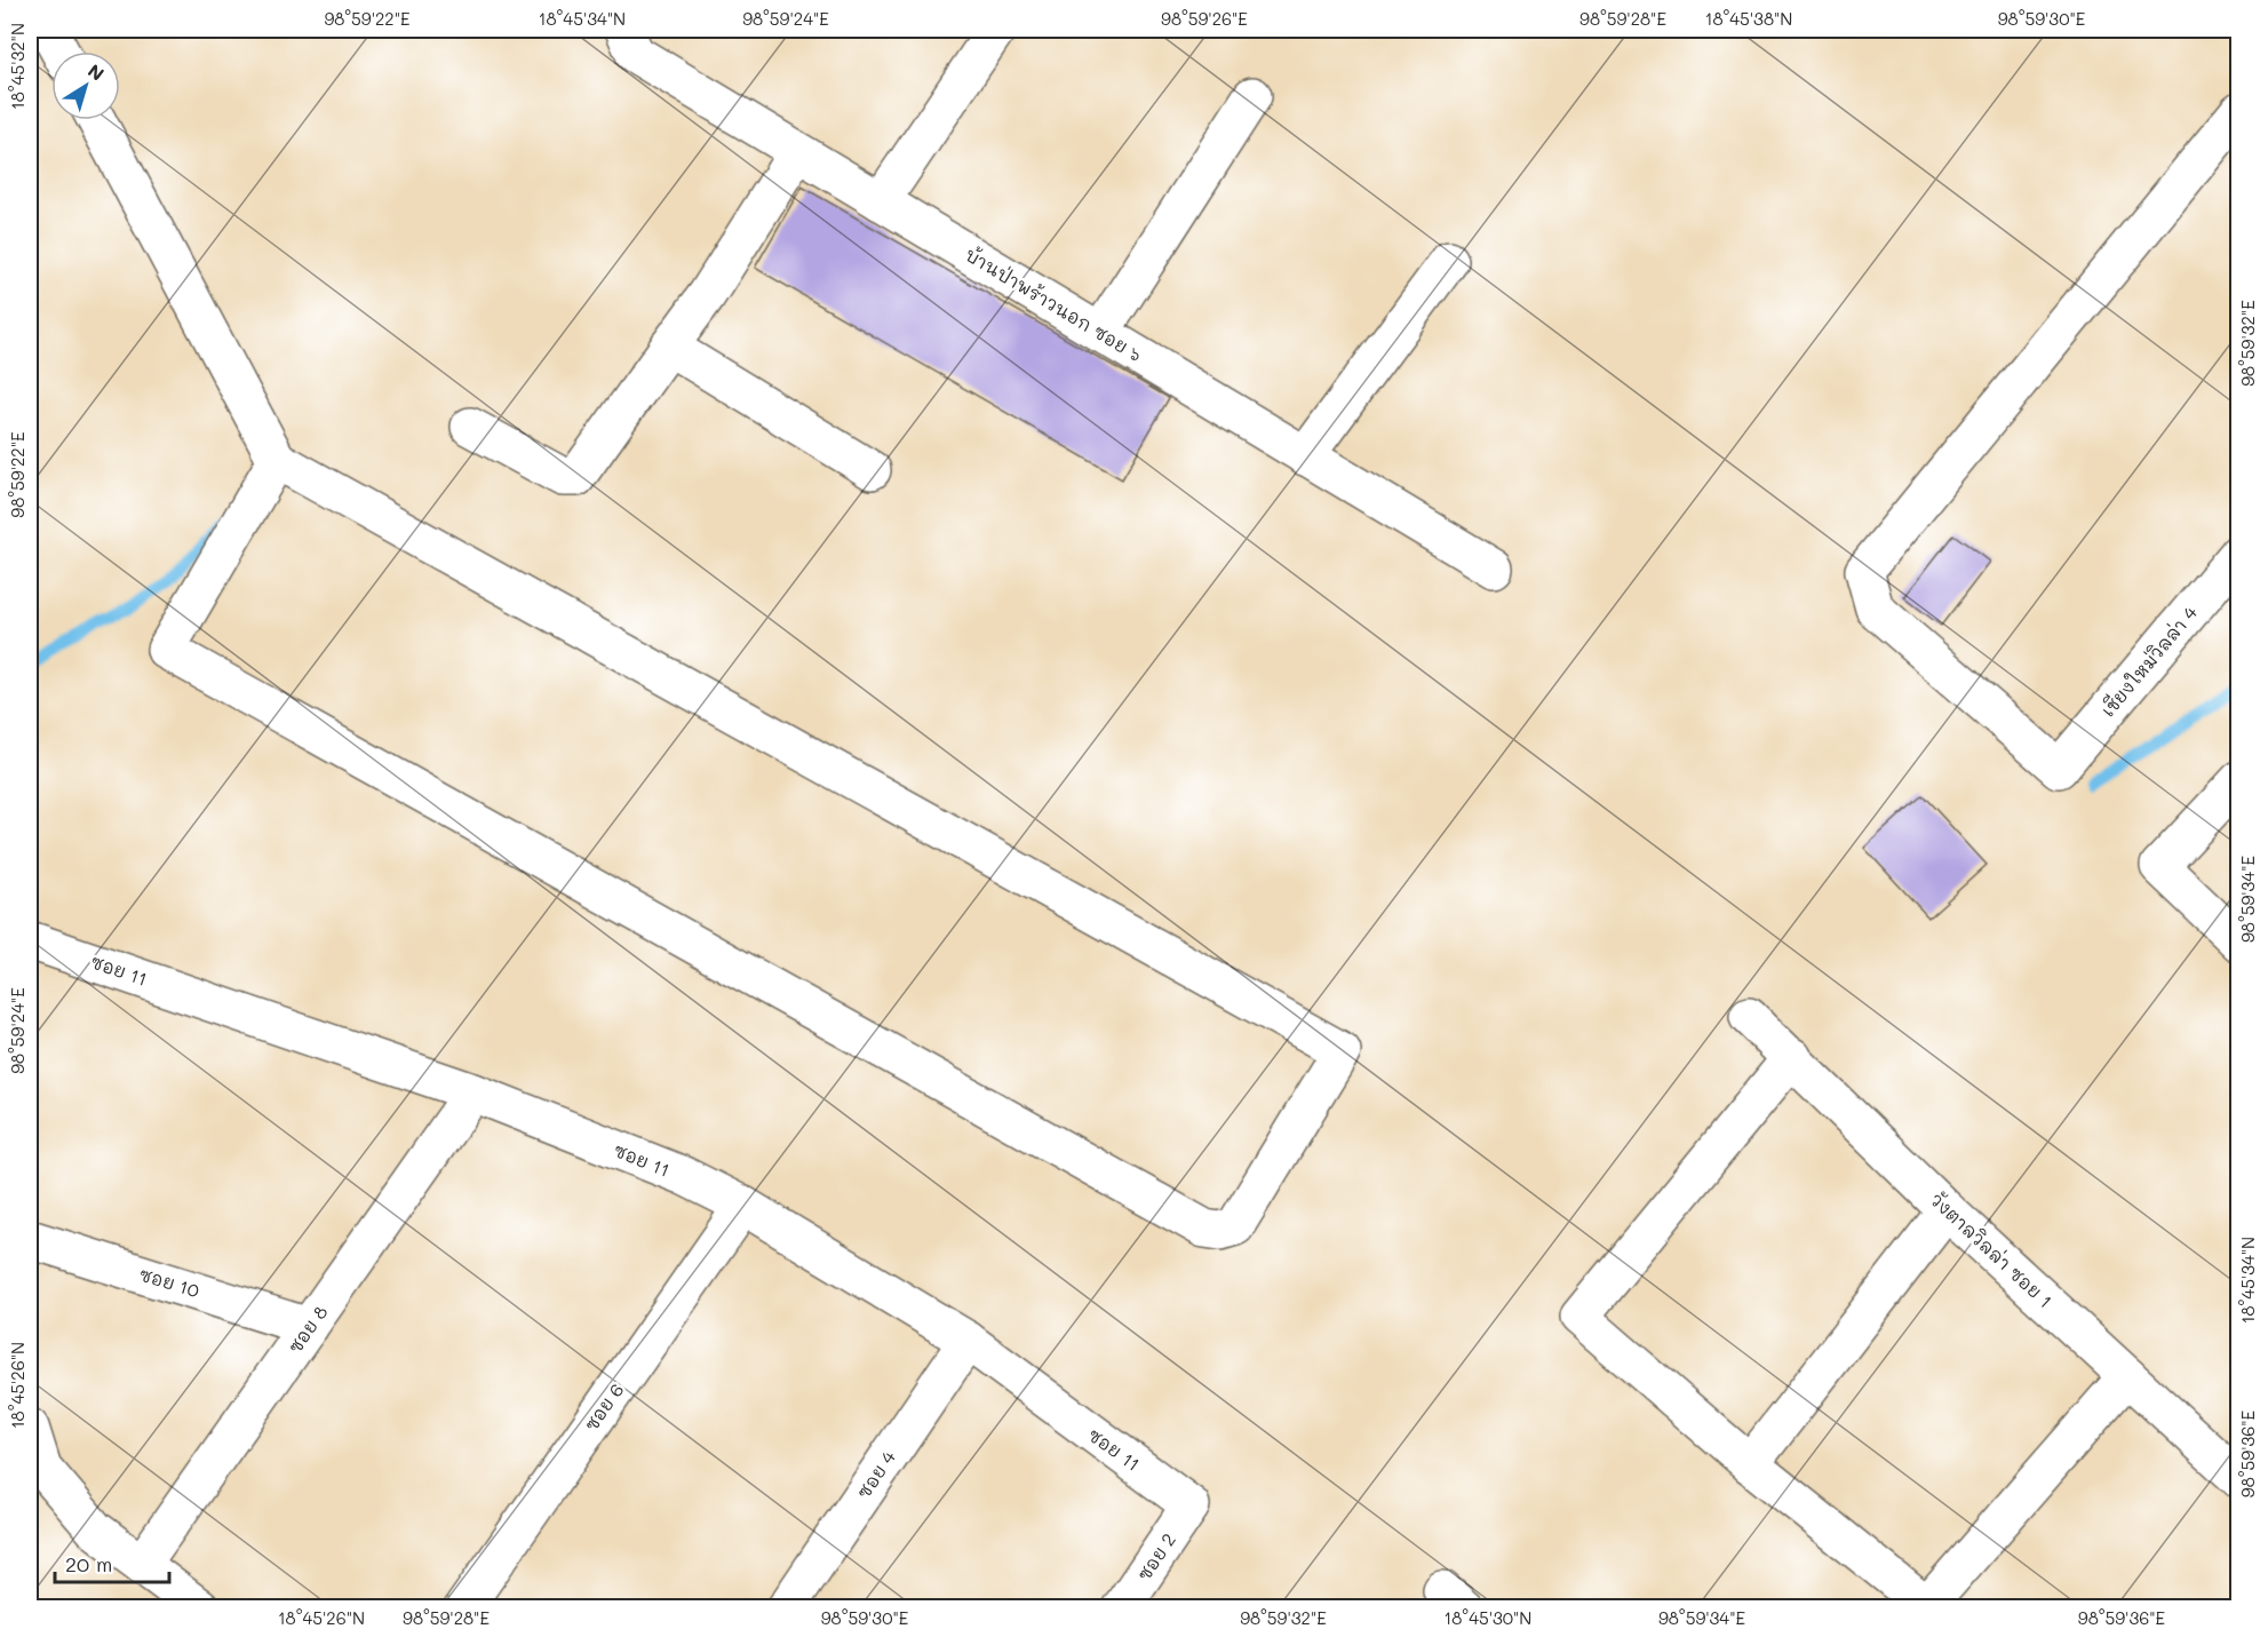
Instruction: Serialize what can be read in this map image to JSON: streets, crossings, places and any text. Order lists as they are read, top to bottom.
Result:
{
  "streets": {
    "street": [
      "บ้านป่าพร้าวนอก ซอย ๖",
      "เชียงใหม่วิลล่า 4",
      "ซอย 11",
      "วังตาลวิลล่า ซอย 1",
      "ซอย 10",
      "ซอย 8",
      "ซอย 6",
      "ซอย 4",
      "ซอย 2"
    ]
  },
  "crossings": [
    ["ซอย 11", "ซอย 8"],
    ["ซอย 11", "ซอย 6"],
    ["ซอย 11", "ซอย 4"],
    ["ซอย 11", "ซอย 2"],
    ["ซอย 10", "ซอย 8"]
  ],
  "scale_bar": "20 m",
  "north": "top right",
  "coordinates": [
    "98°59'22\"E",
    "18°45'34\"N",
    "98°59'24\"E",
    "98°59'26\"E",
    "98°59'28\"E",
    "18°45'38\"N",
    "98°59'30\"E",
    "18°45'32\"N",
    "98°59'32\"E",
    "98°59'34\"E",
    "18°45'26\"N",
    "98°59'36\"E",
    "18°45'30\"N"
  ]
}
